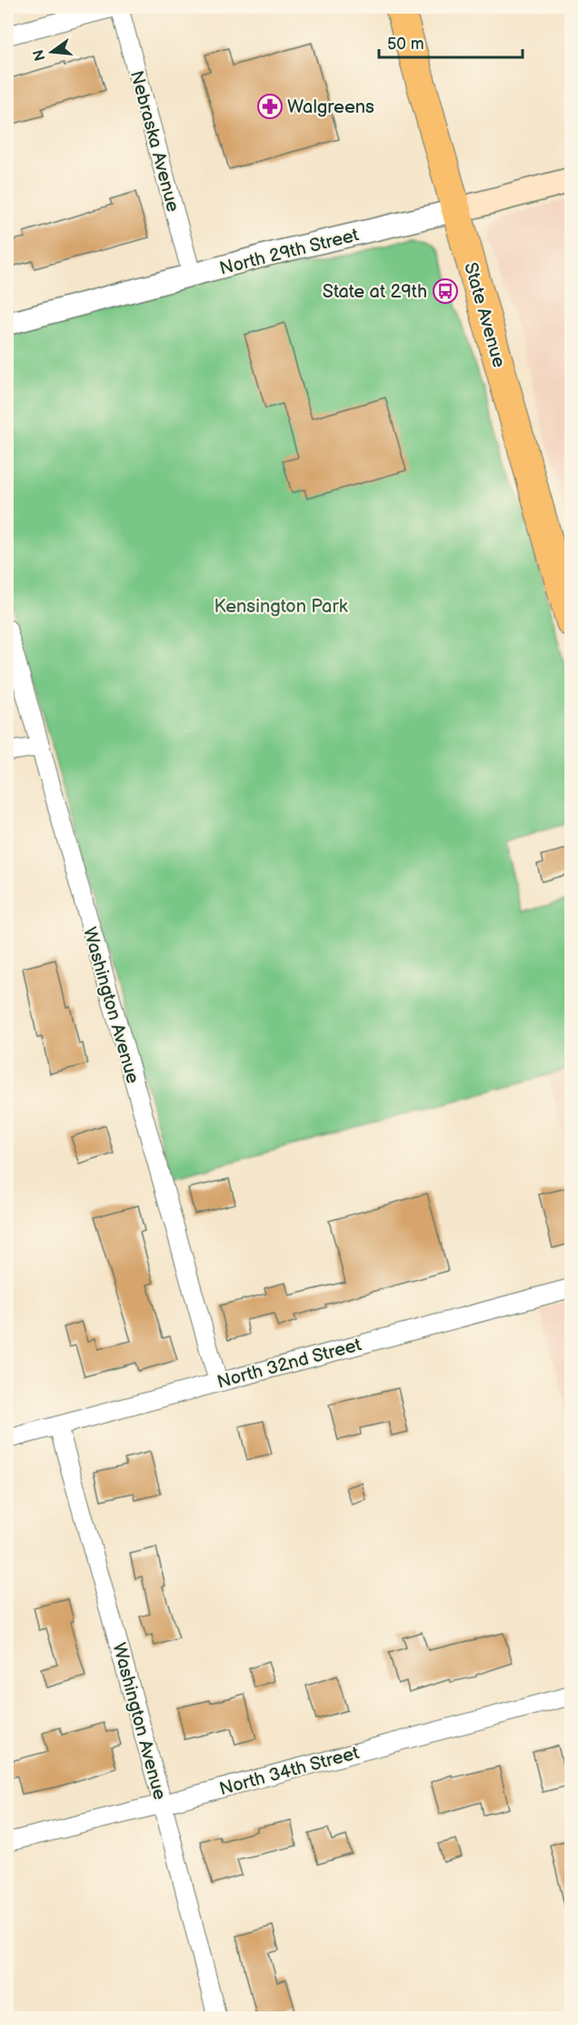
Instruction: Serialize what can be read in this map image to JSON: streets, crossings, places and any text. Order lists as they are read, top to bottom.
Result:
{
  "streets": {
    "main road": ["North 29th Street", "State Avenue"],
    "street": [
      "Nebraska Avenue",
      "Washington Avenue",
      "North 32nd Street",
      "North 34th Street"
    ]
  },
  "crossings": [
    ["Nebraska Avenue", "North 29th Street"],
    ["North 29th Street", "State Avenue"],
    ["Washington Avenue", "North 32nd Street"],
    ["Washington Avenue", "North 34th Street"]
  ],
  "parks": ["Kensington Park"],
  "places": {
    "pharmacy": ["Walgreens"],
    "bus stop": ["State at 29th"]
  },
  "scale_bar": "50 m",
  "north": "left"
}
